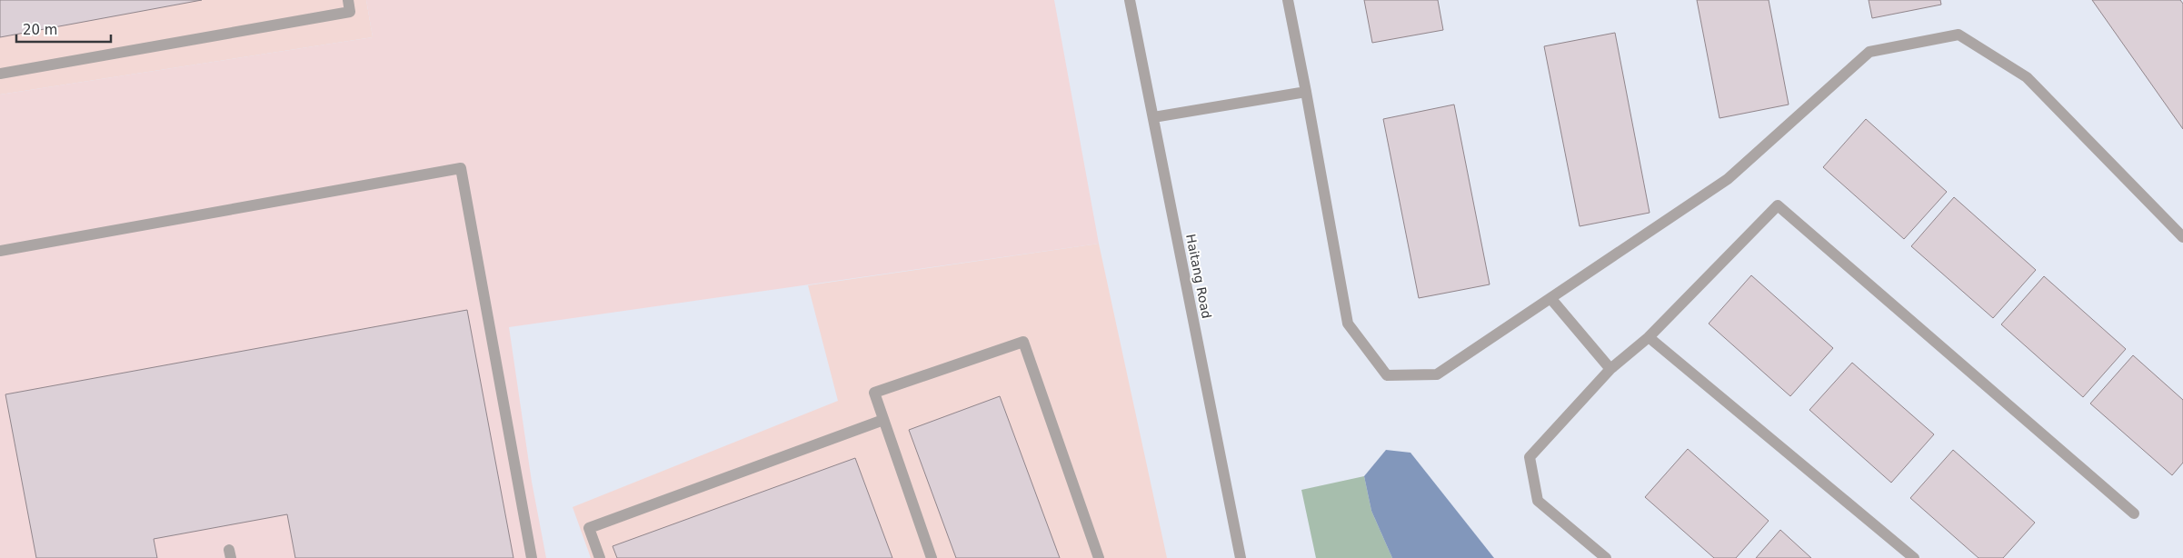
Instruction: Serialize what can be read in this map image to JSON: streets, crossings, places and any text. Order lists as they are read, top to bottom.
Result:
{
  "streets": {
    "street": ["Haitang Road"]
  },
  "scale_bar": "20 m"
}
